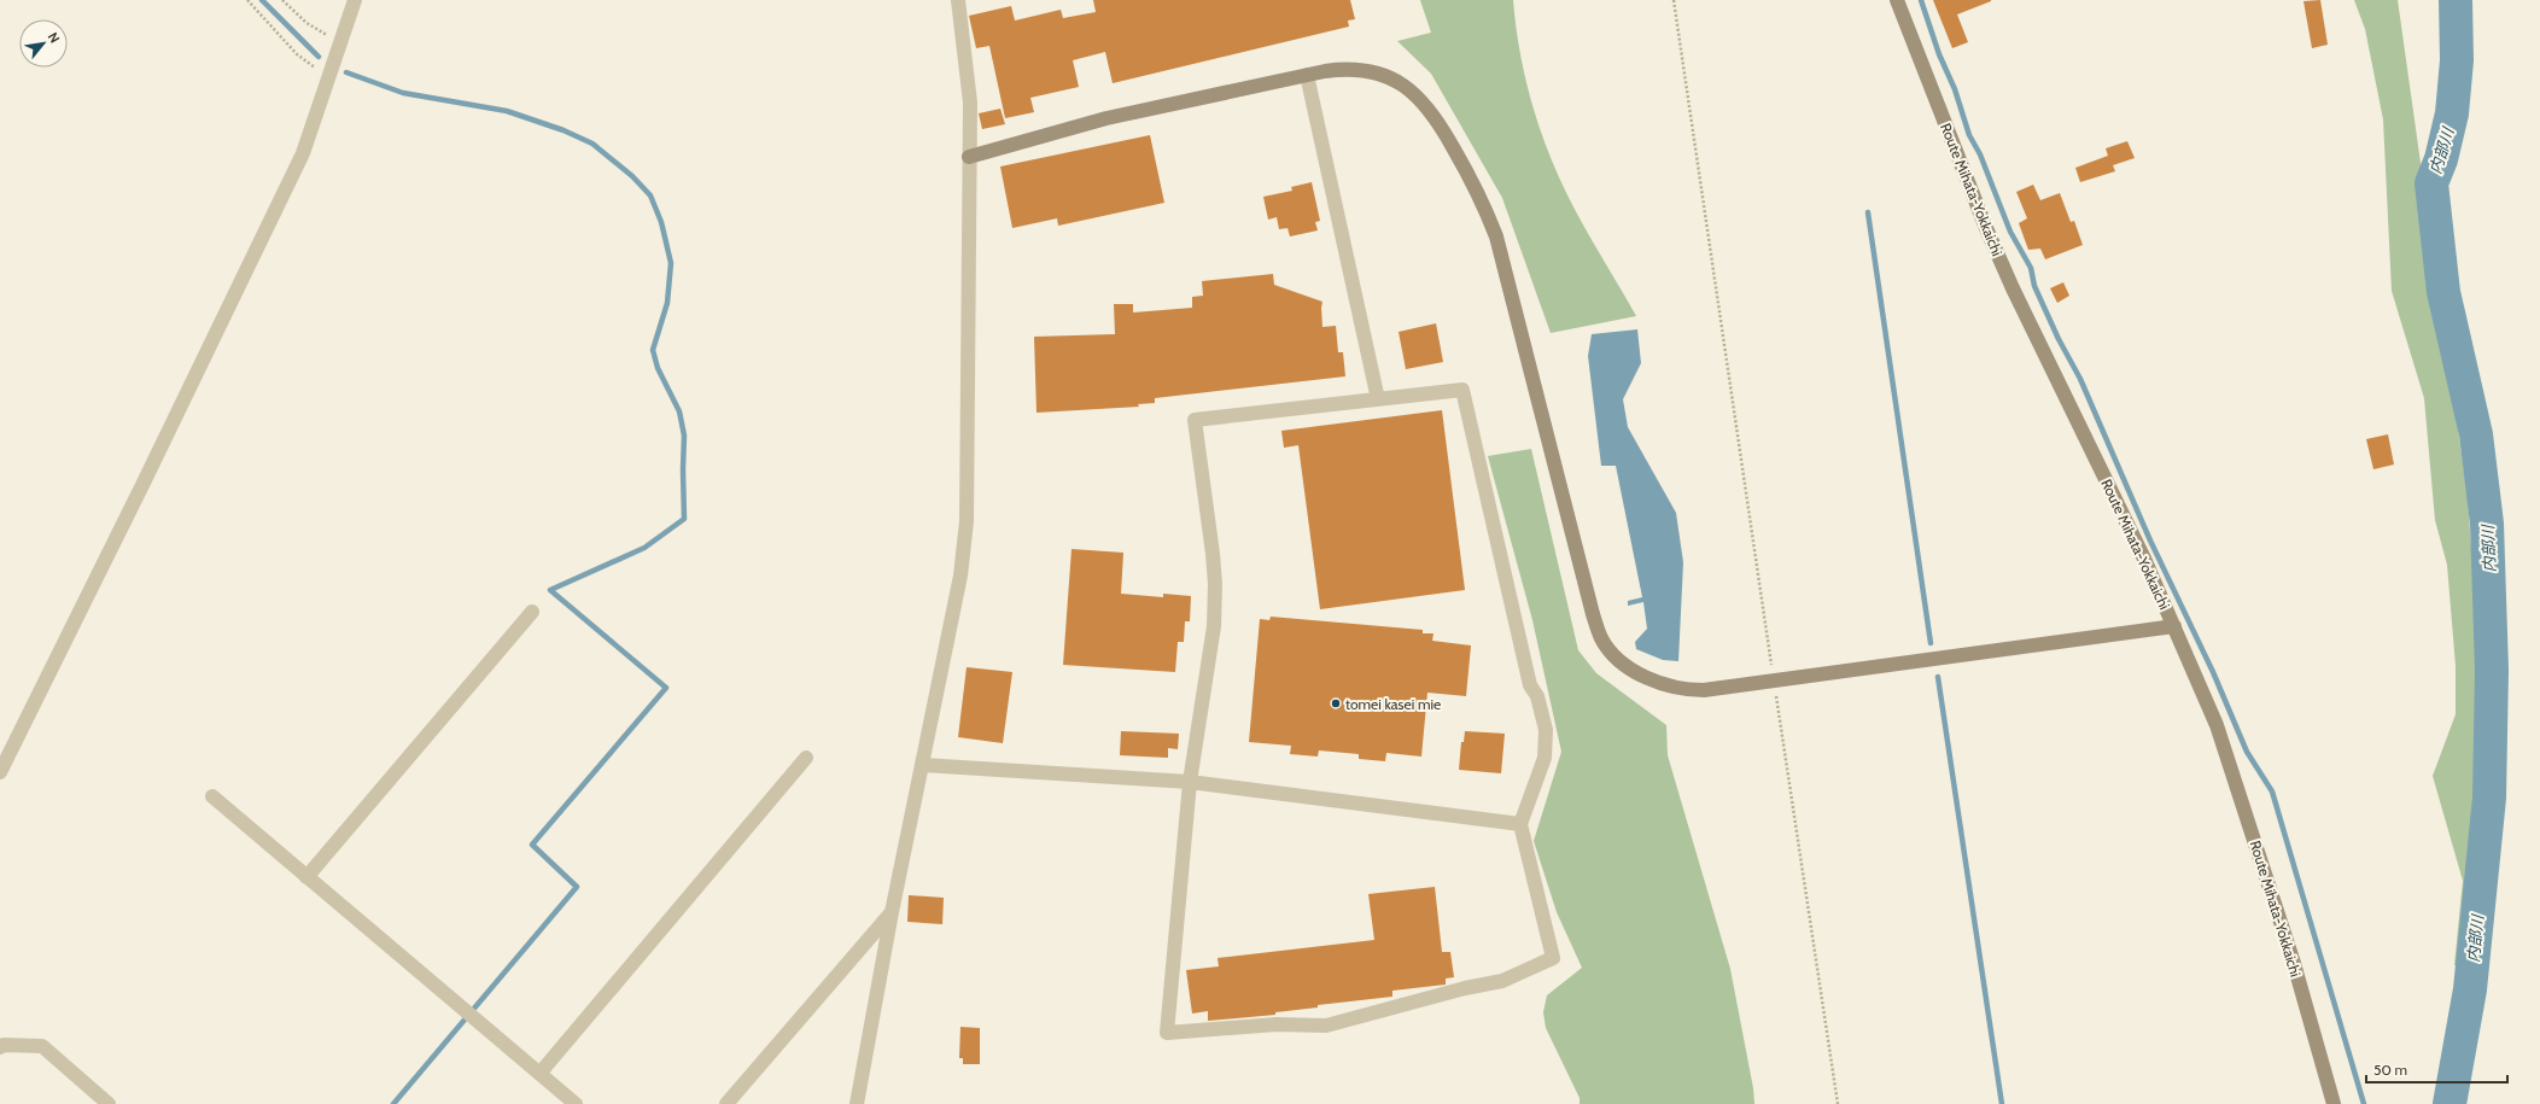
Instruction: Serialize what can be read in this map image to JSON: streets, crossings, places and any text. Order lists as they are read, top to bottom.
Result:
{
  "streets": {
    "street": ["Route Mihata-Yokkaichi"]
  },
  "water": ["内部川"],
  "places": ["tomei kasei mie"],
  "scale_bar": "50 m",
  "north": "top right"
}
